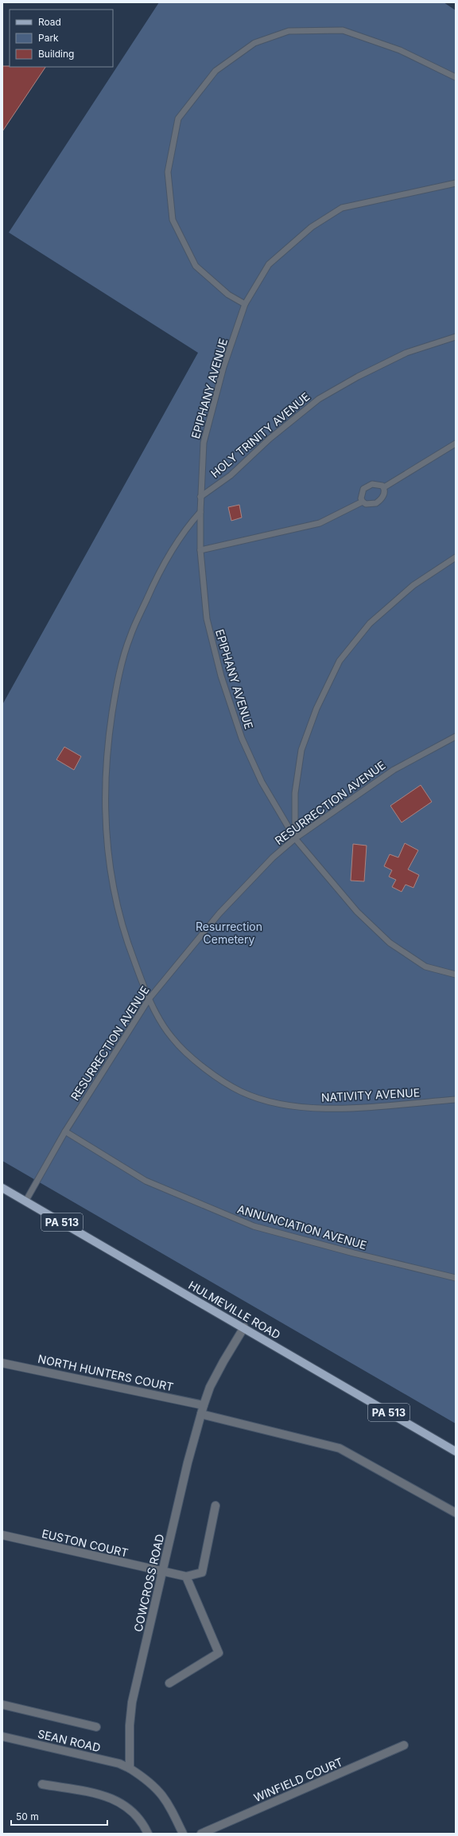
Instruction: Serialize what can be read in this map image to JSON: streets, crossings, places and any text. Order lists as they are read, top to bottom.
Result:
{
  "streets": {
    "main road": ["PA 513", "HULMEVILLE ROAD"],
    "street": [
      "NORTH HUNTERS COURT",
      "EUSTON COURT",
      "COWCROSS ROAD",
      "SEAN ROAD",
      "WINFIELD COURT"
    ],
    "lane": [
      "EPIPHANY AVENUE",
      "HOLY TRINITY AVENUE",
      "RESURRECTION AVENUE",
      "NATIVITY AVENUE",
      "ANNUNCIATION AVENUE"
    ]
  },
  "crossings": [
    ["EPIPHANY AVENUE", "HOLY TRINITY AVENUE"],
    ["EPIPHANY AVENUE", "RESURRECTION AVENUE"],
    ["EPIPHANY AVENUE", "NATIVITY AVENUE"],
    ["RESURRECTION AVENUE", "NATIVITY AVENUE"],
    ["RESURRECTION AVENUE", "ANNUNCIATION AVENUE"],
    ["RESURRECTION AVENUE", "HULMEVILLE ROAD"],
    ["HULMEVILLE ROAD", "COWCROSS ROAD"],
    ["NORTH HUNTERS COURT", "COWCROSS ROAD"],
    ["EUSTON COURT", "COWCROSS ROAD"],
    ["COWCROSS ROAD", "SEAN ROAD"]
  ],
  "parks": ["Resurrection Cemetery"],
  "legend": ["Road", "Park", "Building"],
  "scale_bar": "50 m"
}
